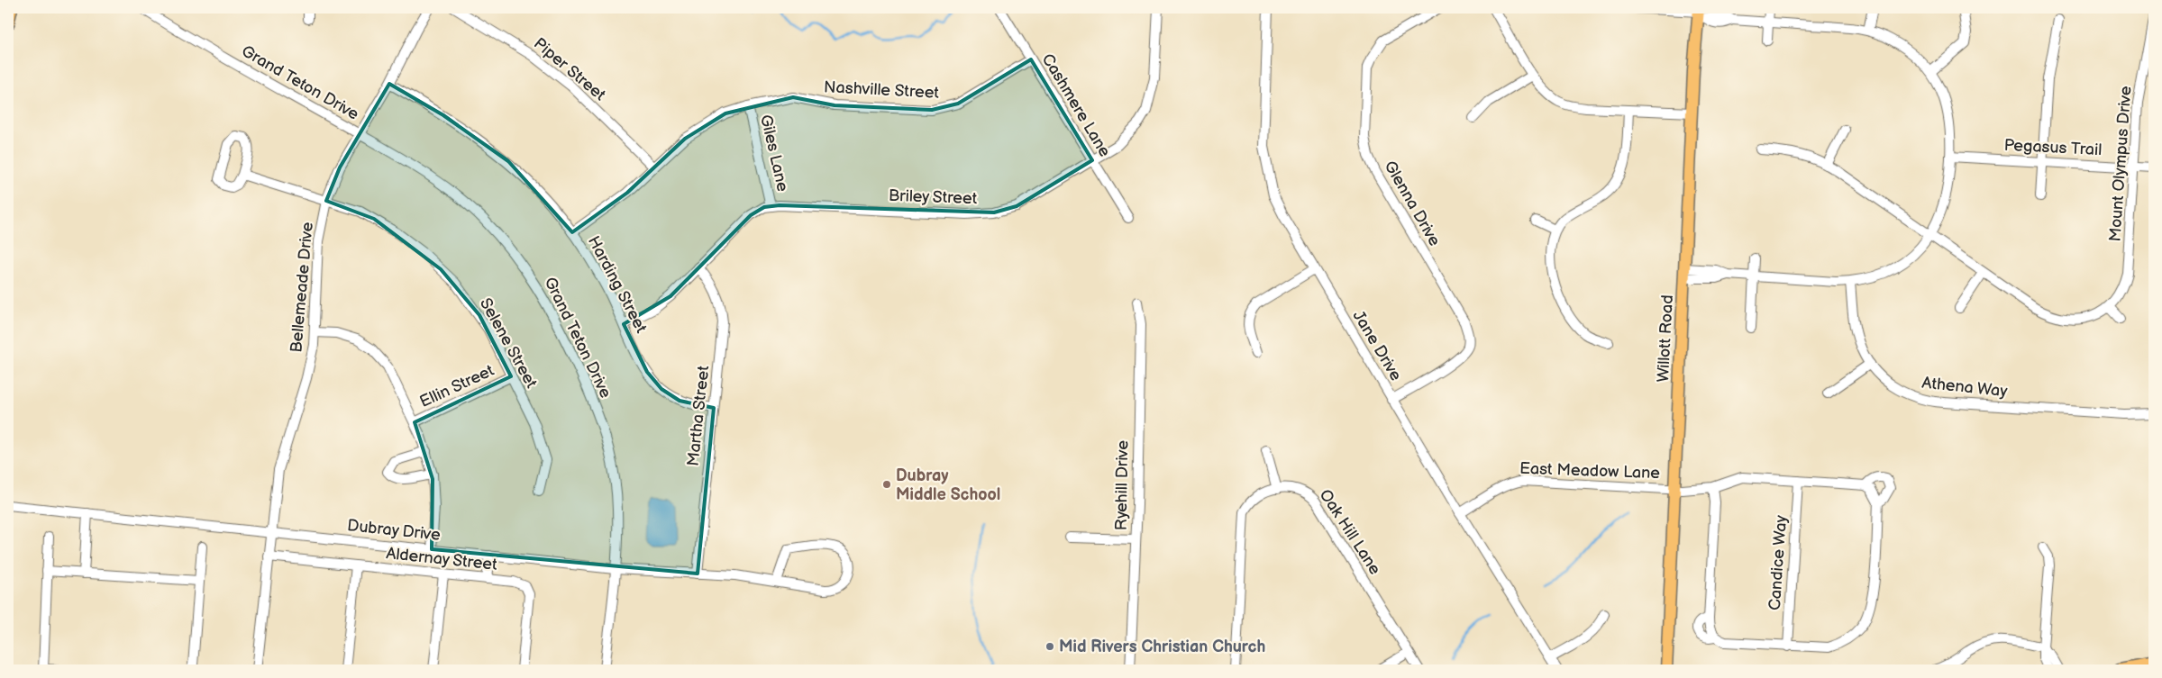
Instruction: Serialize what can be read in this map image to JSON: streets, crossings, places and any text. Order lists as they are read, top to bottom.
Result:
{
  "streets": {
    "main road": ["Willott Road"],
    "street": [
      "Piper Street",
      "Grand Teton Drive",
      "Nashville Street",
      "Cashmere Lane",
      "Pegasus Trail",
      "Giles Lane",
      "Mount Olympus Drive",
      "Briley Street",
      "Glenna Drive",
      "Harding Street",
      "Bellemeade Drive",
      "Selene Street",
      "Jane Drive",
      "Ellin Street",
      "Athena Way",
      "Martha Street",
      "East Meadow Lane",
      "Ryehill Drive",
      "Dubray Drive",
      "Oak Hill Lane",
      "Aldernay Street",
      "Candice Way"
    ]
  },
  "crossings": [
    ["Piper Street", "Nashville Street"],
    ["Grand Teton Drive", "Bellemeade Drive"],
    ["Grand Teton Drive", "Dubray Drive"],
    ["Nashville Street", "Cashmere Lane"],
    ["Nashville Street", "Giles Lane"],
    ["Nashville Street", "Harding Street"],
    ["Cashmere Lane", "Briley Street"],
    ["Pegasus Trail", "Mount Olympus Drive"],
    ["Giles Lane", "Briley Street"],
    ["Briley Street", "Harding Street"],
    ["Briley Street", "Martha Street"],
    ["Glenna Drive", "Jane Drive"],
    ["Harding Street", "Bellemeade Drive"],
    ["Harding Street", "Martha Street"],
    ["Bellemeade Drive", "Selene Street"],
    ["Bellemeade Drive", "Dubray Drive"],
    ["Bellemeade Drive", "Aldernay Street"],
    ["Willott Road", "East Meadow Lane"],
    ["Selene Street", "Ellin Street"],
    ["Jane Drive", "East Meadow Lane"],
    ["Martha Street", "Dubray Drive"],
    ["East Meadow Lane", "Candice Way"]
  ],
  "places": ["Dubray Middle School", "Mid Rivers Christian Church"]
}
